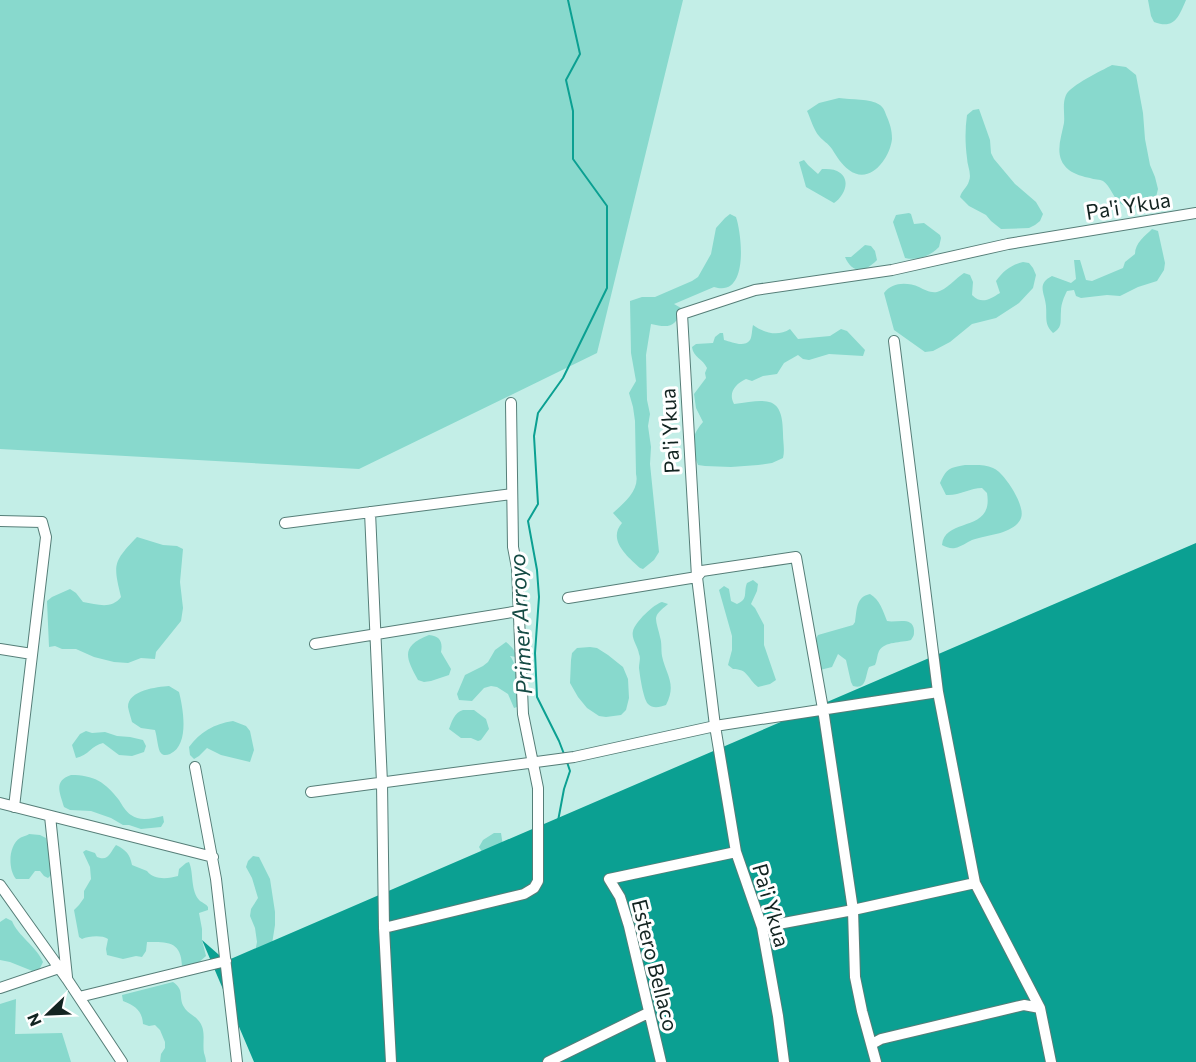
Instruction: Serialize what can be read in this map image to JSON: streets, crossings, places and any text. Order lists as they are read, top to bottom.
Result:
{
  "streets": {
    "street": ["Pa'i Ykua", "Estero Bellaco"]
  },
  "crossings": [
    ["Pa'i Ykua", "Estero Bellaco"]
  ],
  "water": ["Primer Arroyo"],
  "north": "bottom left"
}
